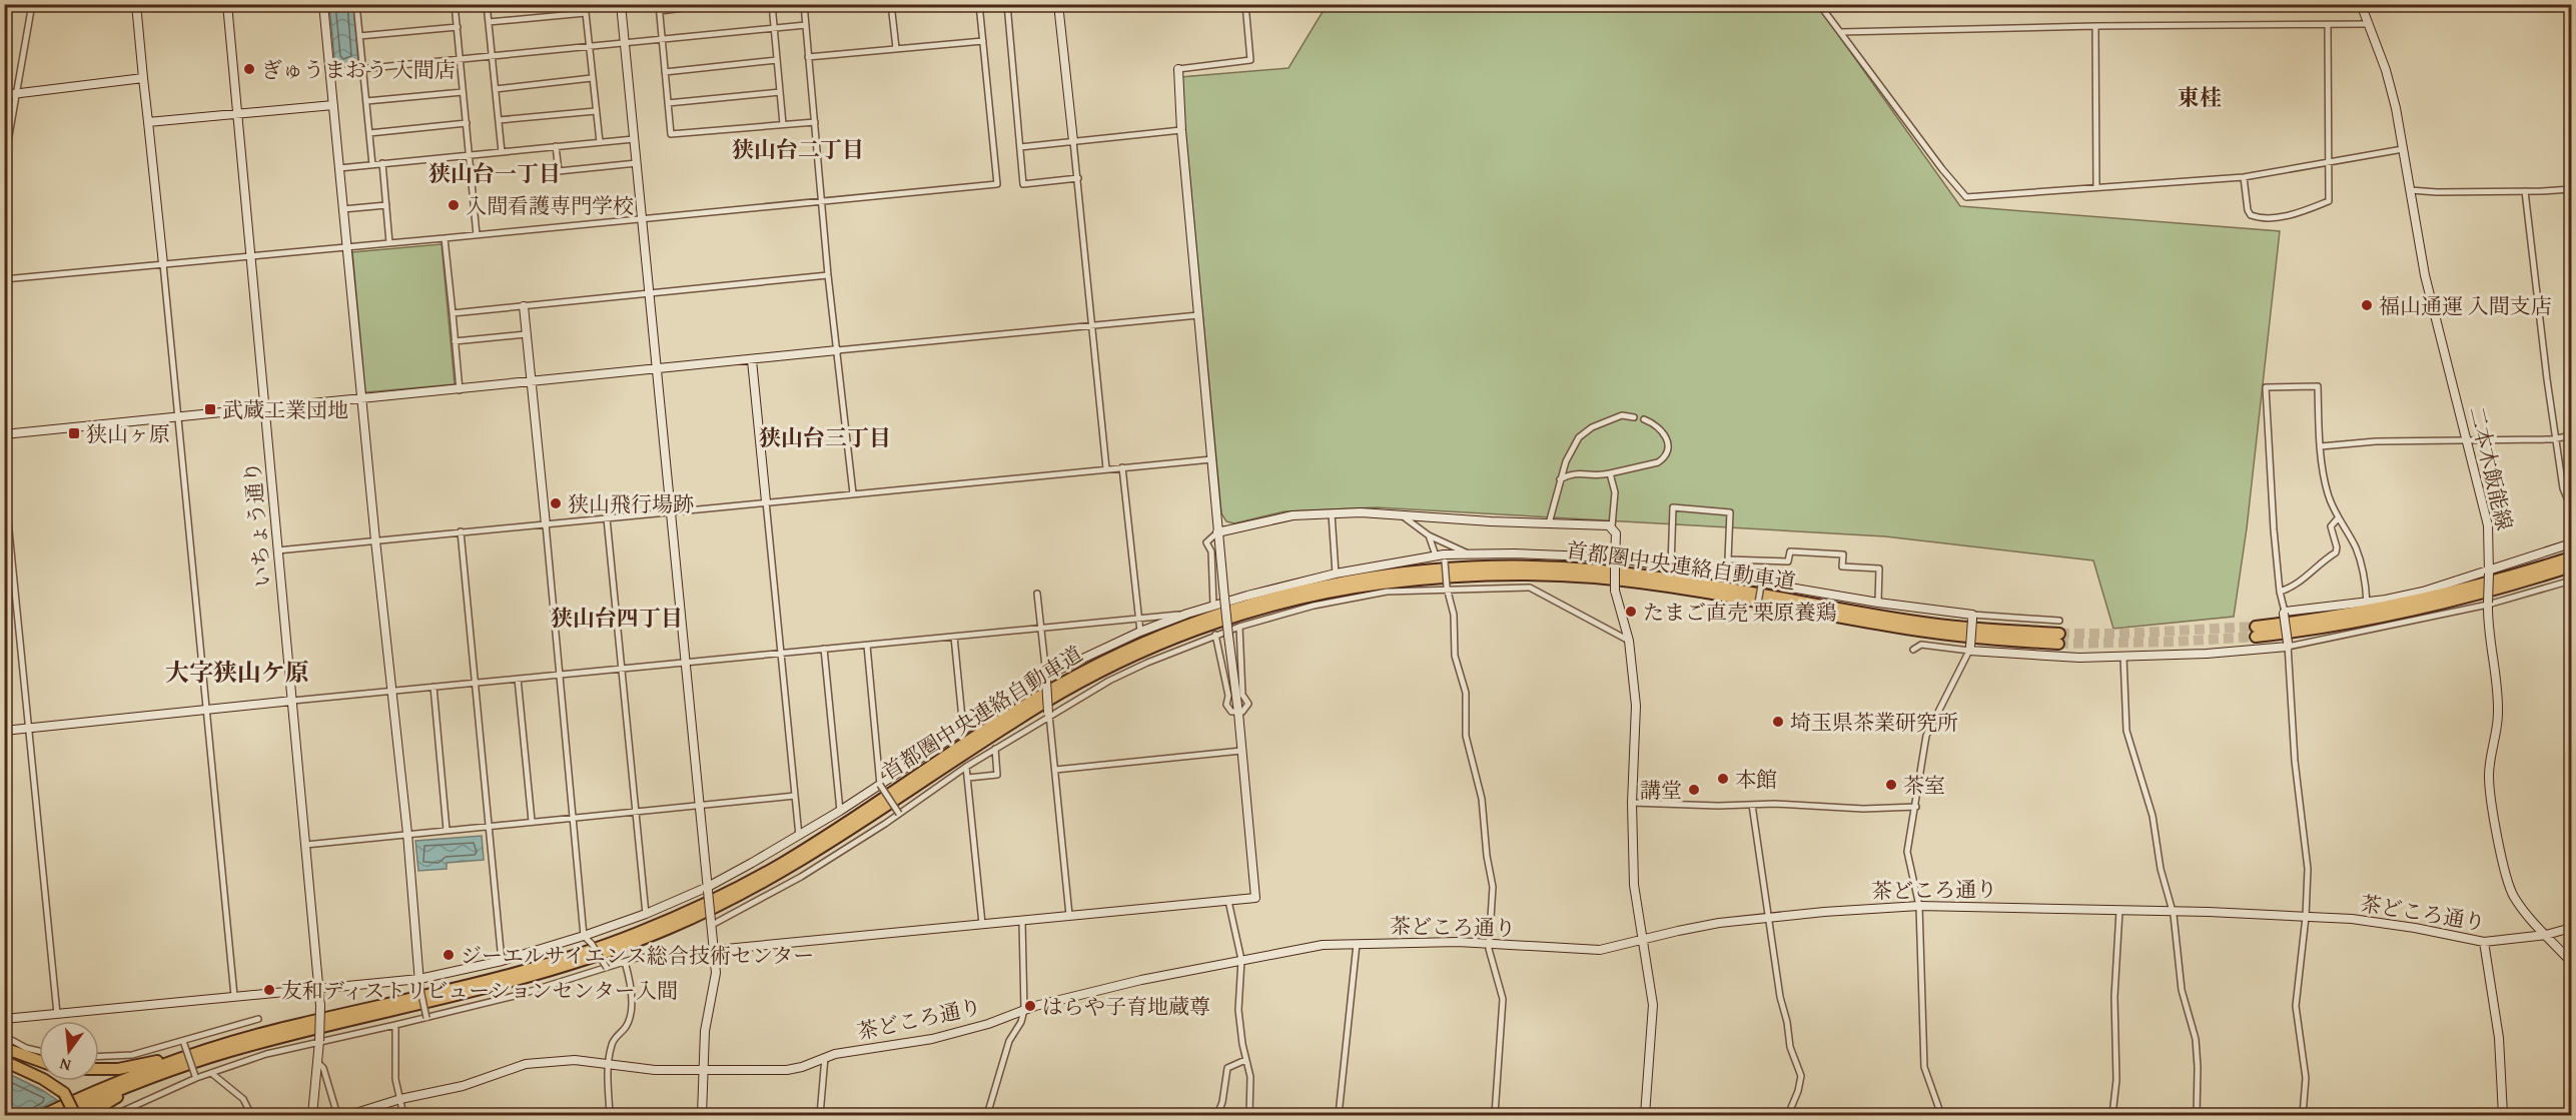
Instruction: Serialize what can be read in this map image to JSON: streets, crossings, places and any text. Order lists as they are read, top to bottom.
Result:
{
  "streets": {
    "highway": ["首都圏中央連絡自動車道"],
    "street": ["二本木飯能線", "いちょう通り", "茶どころ通り"]
  },
  "crossings": [
    ["二本木飯能線", "茶どころ通り"]
  ],
  "districts": [
    "東桂",
    "狭山台二丁目",
    "狭山台一丁目",
    "狭山台三丁目",
    "狭山台四丁目",
    "大字狭山ケ原"
  ],
  "places": {
    "other": [
      "ぎゅうまおう 入間店",
      "入間看護専門学校",
      "福山通運 入間支店",
      "狭山飛行場跡",
      "たまご直売 栗原養鶏",
      "埼玉県茶業研究所",
      "本館",
      "茶室",
      "講堂",
      "ジーエルサイエンス総合技術センター",
      "友和ディストリビューションセンター入間",
      "はらや子育地蔵尊"
    ],
    "transit": ["武蔵工業団地", "狭山ヶ原"]
  },
  "north": "bottom"
}
